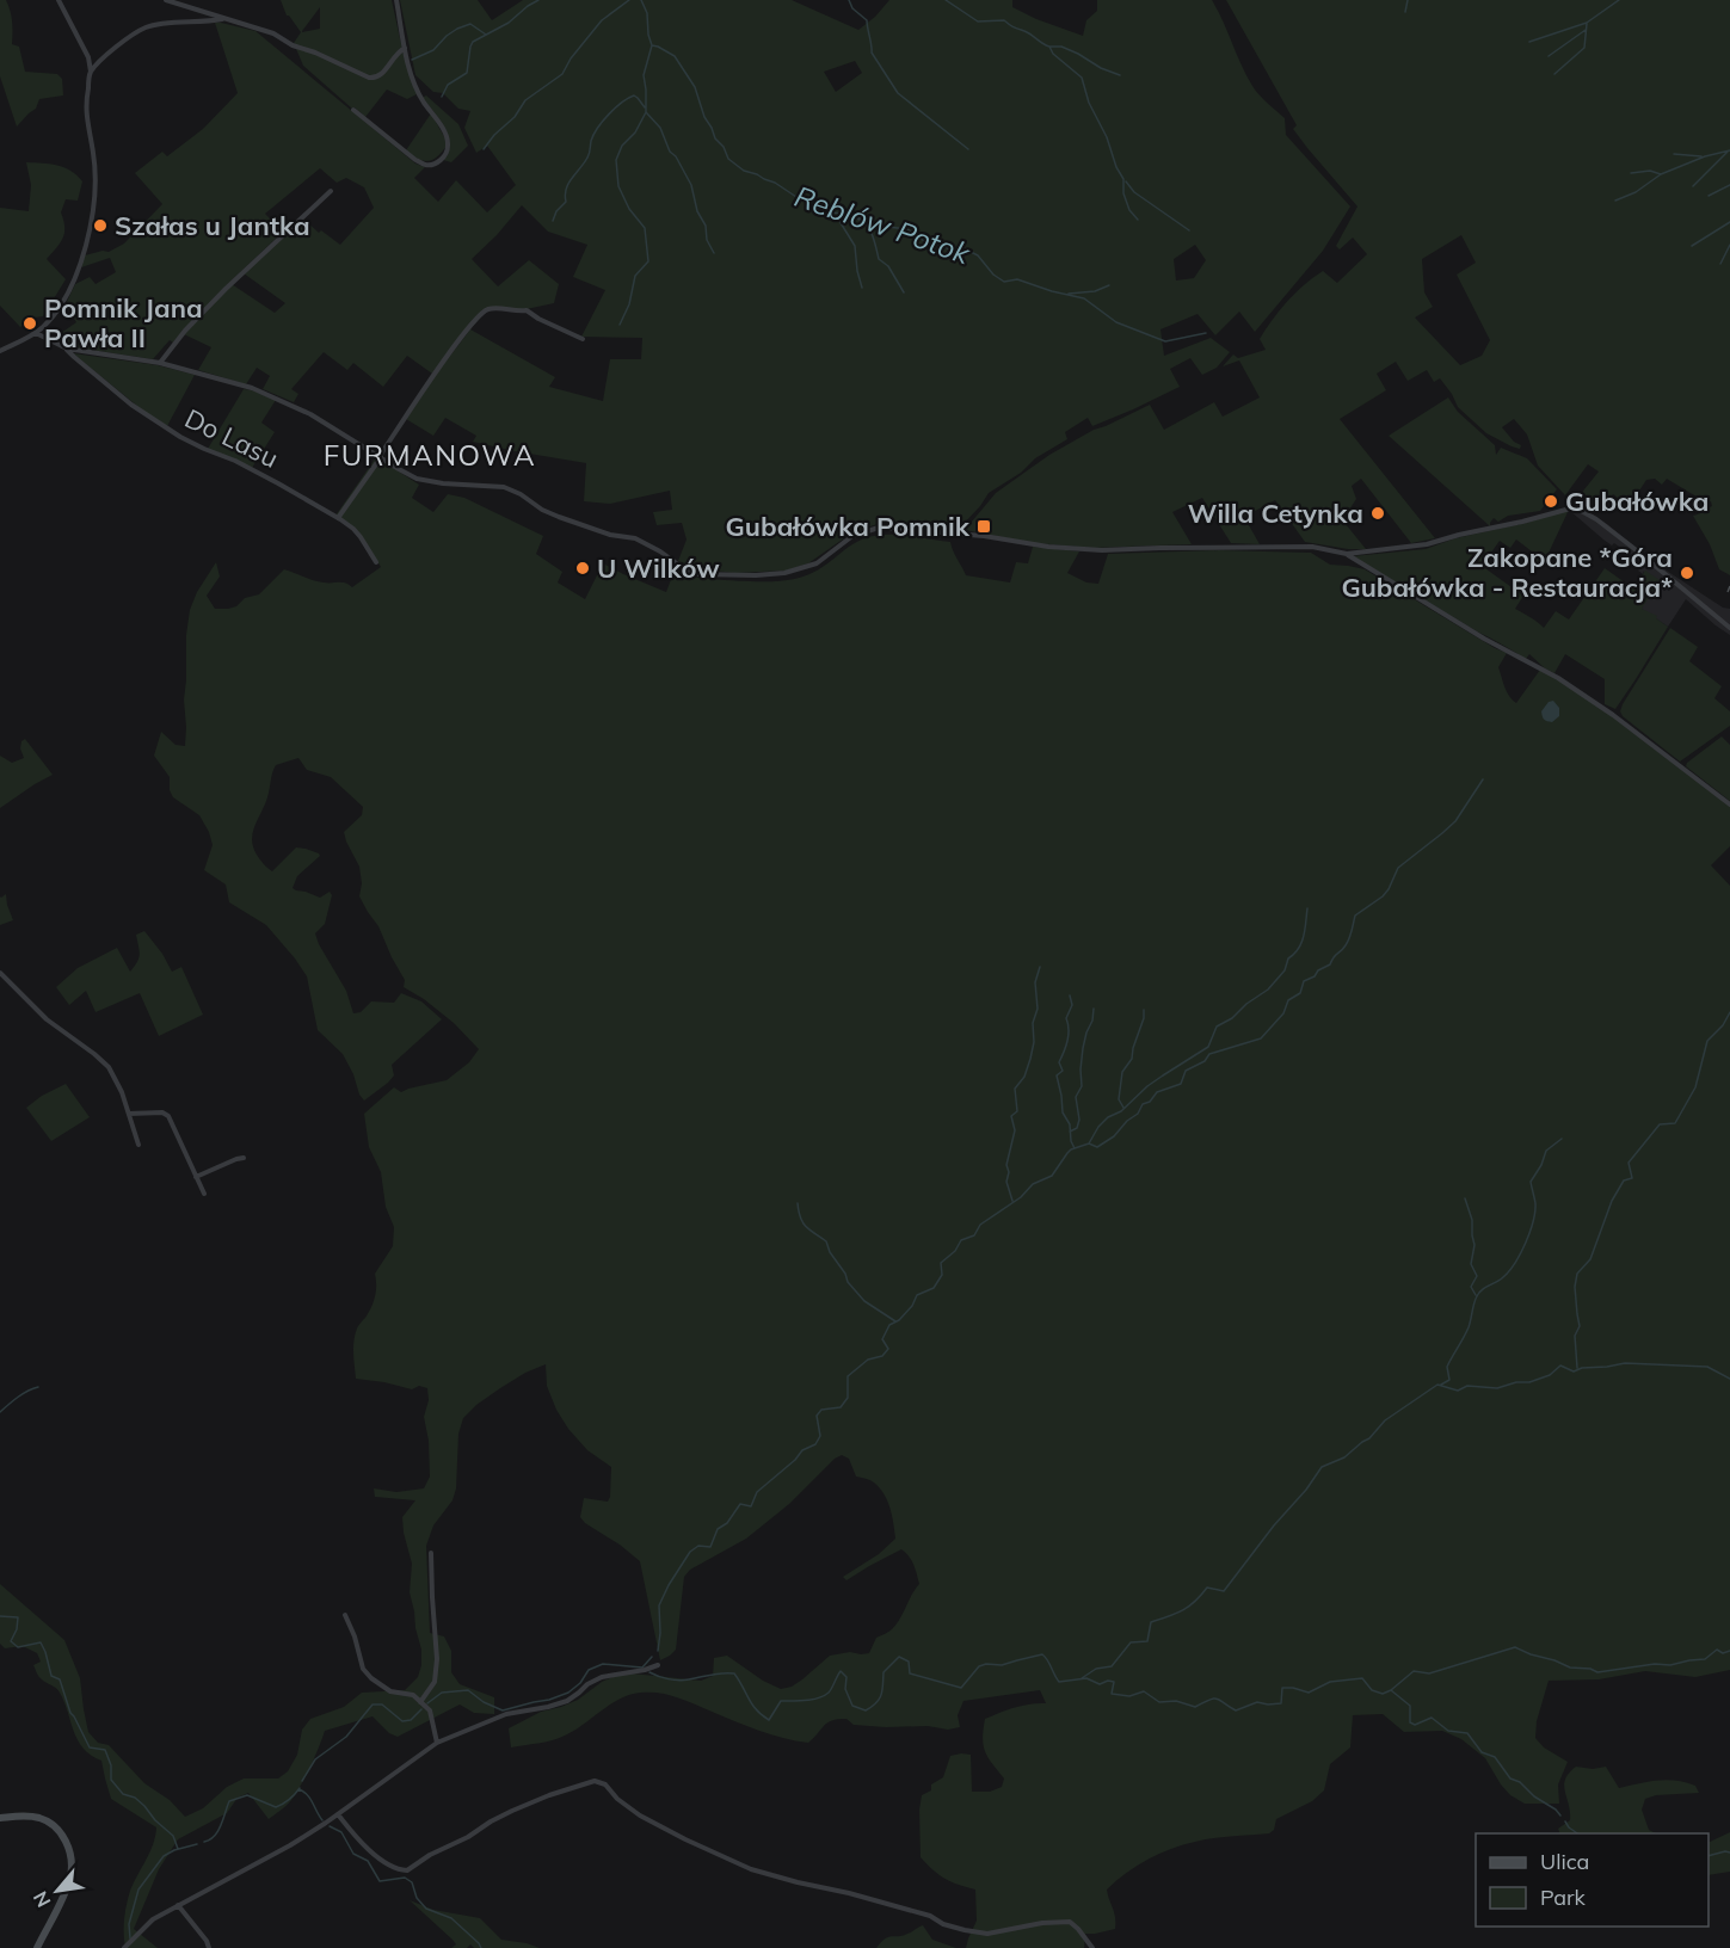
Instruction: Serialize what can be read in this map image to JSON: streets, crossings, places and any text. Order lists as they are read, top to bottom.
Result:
{
  "streets": {
    "street": ["Do Lasu"]
  },
  "districts": ["FURMANOWA"],
  "water": ["Reblów Potok"],
  "places": {
    "other": [
      "Szałas u Jantka",
      "Pomnik Jana Pawła II",
      "Gubałówka",
      "Willa Cetynka",
      "U Wilków",
      "Zakopane *Góra Gubałówka - Restauracja*"
    ],
    "transit": ["Gubałówka Pomnik"]
  },
  "legend": ["Ulica", "Park"],
  "north": "bottom left"
}
